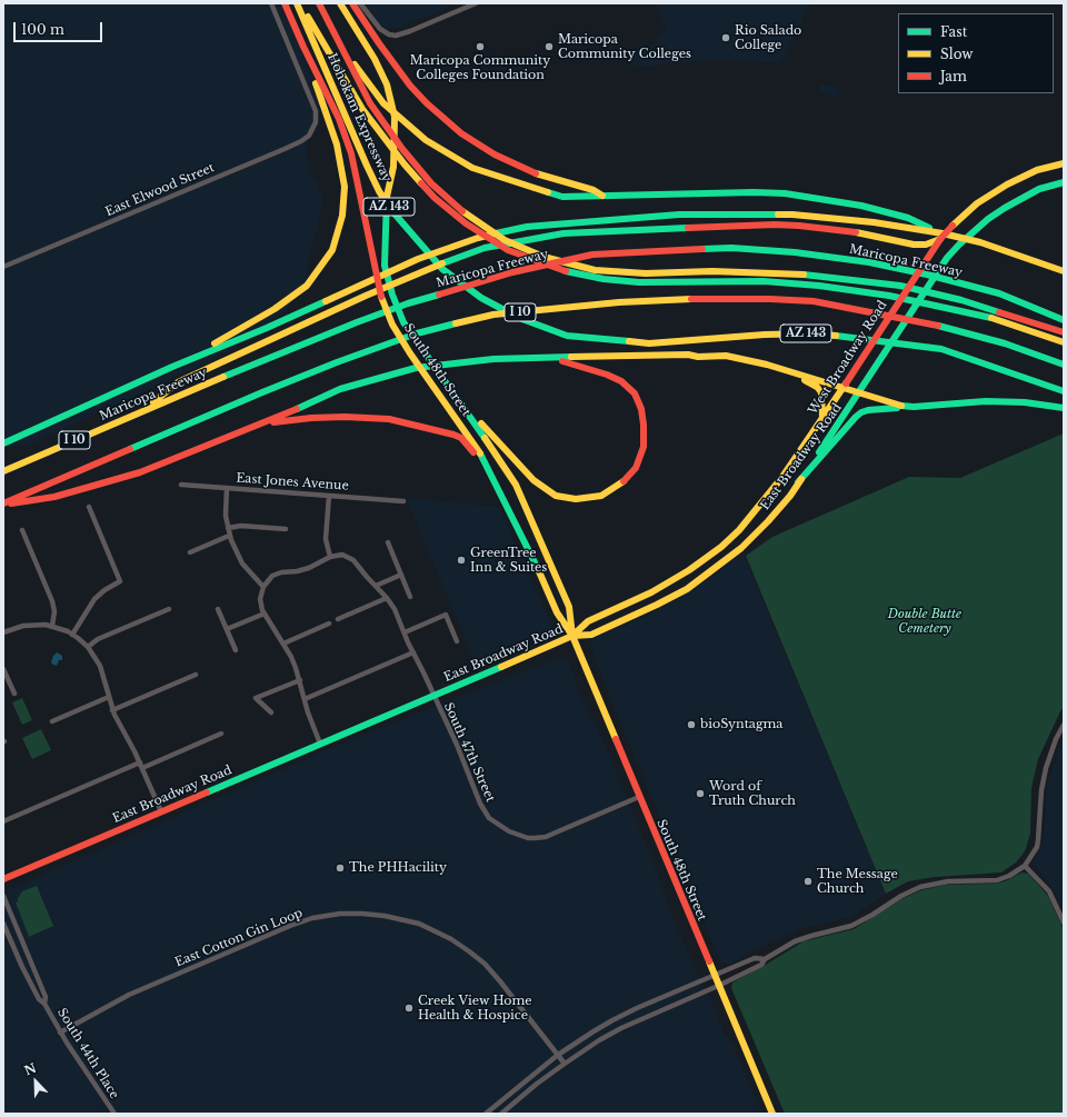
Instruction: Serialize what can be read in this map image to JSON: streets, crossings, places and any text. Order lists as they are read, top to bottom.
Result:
{
  "streets": {
    "main road": [
      "Hohokam Expressway",
      "AZ 143",
      "Maricopa Freeway",
      "I 10",
      "West Broadway Road",
      "South 48th Street",
      "East Broadway Road"
    ],
    "street": [
      "East Elwood Street",
      "East Jones Avenue",
      "South 47th Street",
      "East Cotton Gin Loop",
      "South 44th Place"
    ]
  },
  "crossings": [
    ["West Broadway Road", "South 48th Street"],
    ["West Broadway Road", "East Broadway Road"],
    ["South 48th Street", "East Broadway Road"],
    ["South 48th Street", "South 47th Street"],
    ["East Broadway Road", "South 47th Street"],
    ["East Cotton Gin Loop", "South 44th Place"]
  ],
  "parks": ["Double Butte Cemetery"],
  "places": [
    "Rio Salado College",
    "Maricopa Community Colleges Foundation",
    "Maricopa Community Colleges",
    "GreenTree Inn & Suites",
    "bioSyntagma",
    "Word of Truth Church",
    "The PHHacility",
    "The Message Church",
    "Creek View Home Health & Hospice"
  ],
  "legend": ["Fast", "Slow", "Jam"],
  "scale_bar": "100 m",
  "north": "top left"
}
